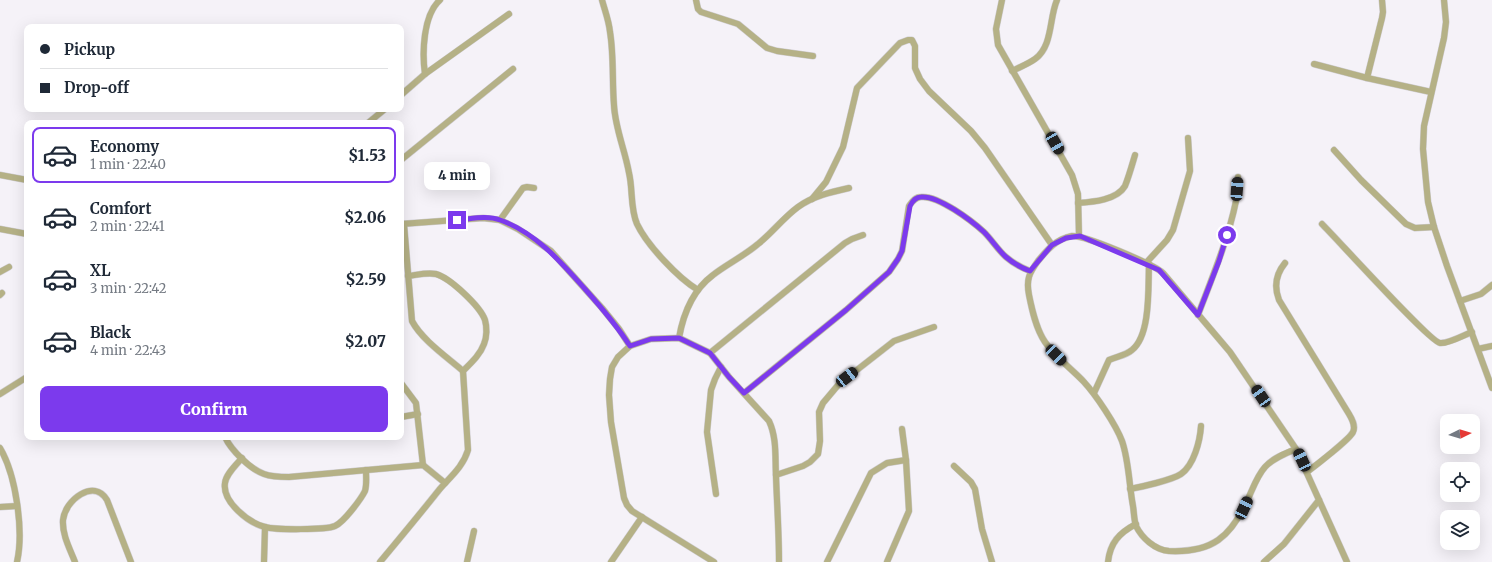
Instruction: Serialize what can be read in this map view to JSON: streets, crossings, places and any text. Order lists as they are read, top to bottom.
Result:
{
  "north": "right",
  "page": {
    "banner": ["Pickup", "Drop-off"],
    "list": [
      {
        "name": "Economy",
        "note": "1 min · 22:40",
        "value": "$1.53"
      },
      {
        "name": "Comfort",
        "note": "2 min · 22:41",
        "value": "$2.06"
      },
      {
        "name": "XL",
        "note": "3 min · 22:42",
        "value": "$2.59"
      },
      {
        "name": "Black",
        "note": "4 min · 22:43",
        "value": "$2.07"
      }
    ],
    "bubble": "4 min",
    "buttons": "Confirm"
  }
}
